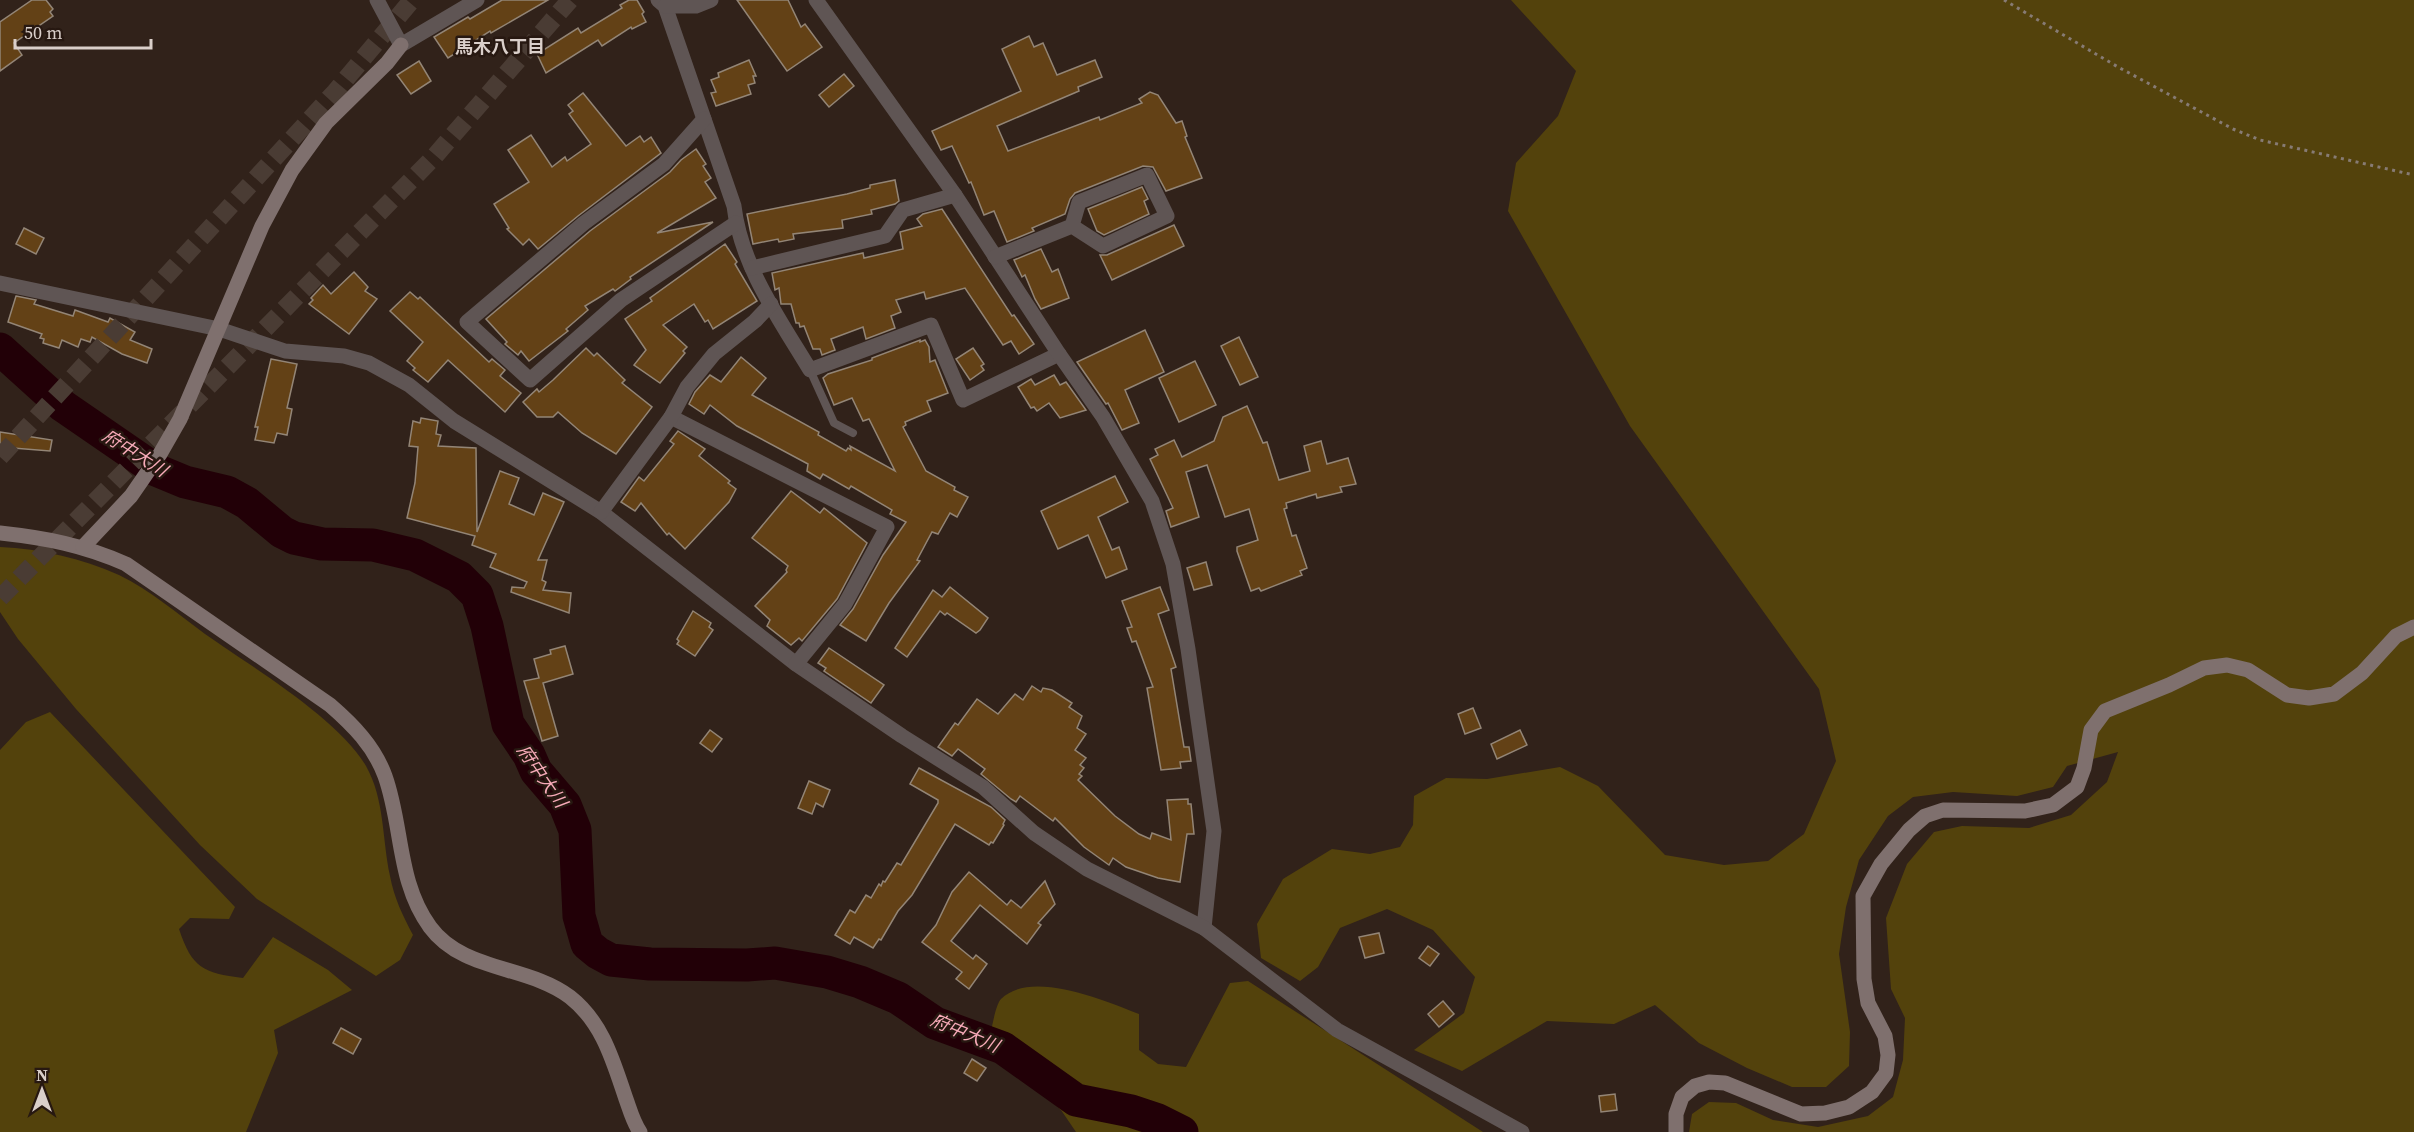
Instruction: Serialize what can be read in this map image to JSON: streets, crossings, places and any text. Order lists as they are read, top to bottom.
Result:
{
  "districts": ["馬木八丁目"],
  "water": ["府中大川"],
  "scale_bar": "50 m",
  "north": "top"
}
